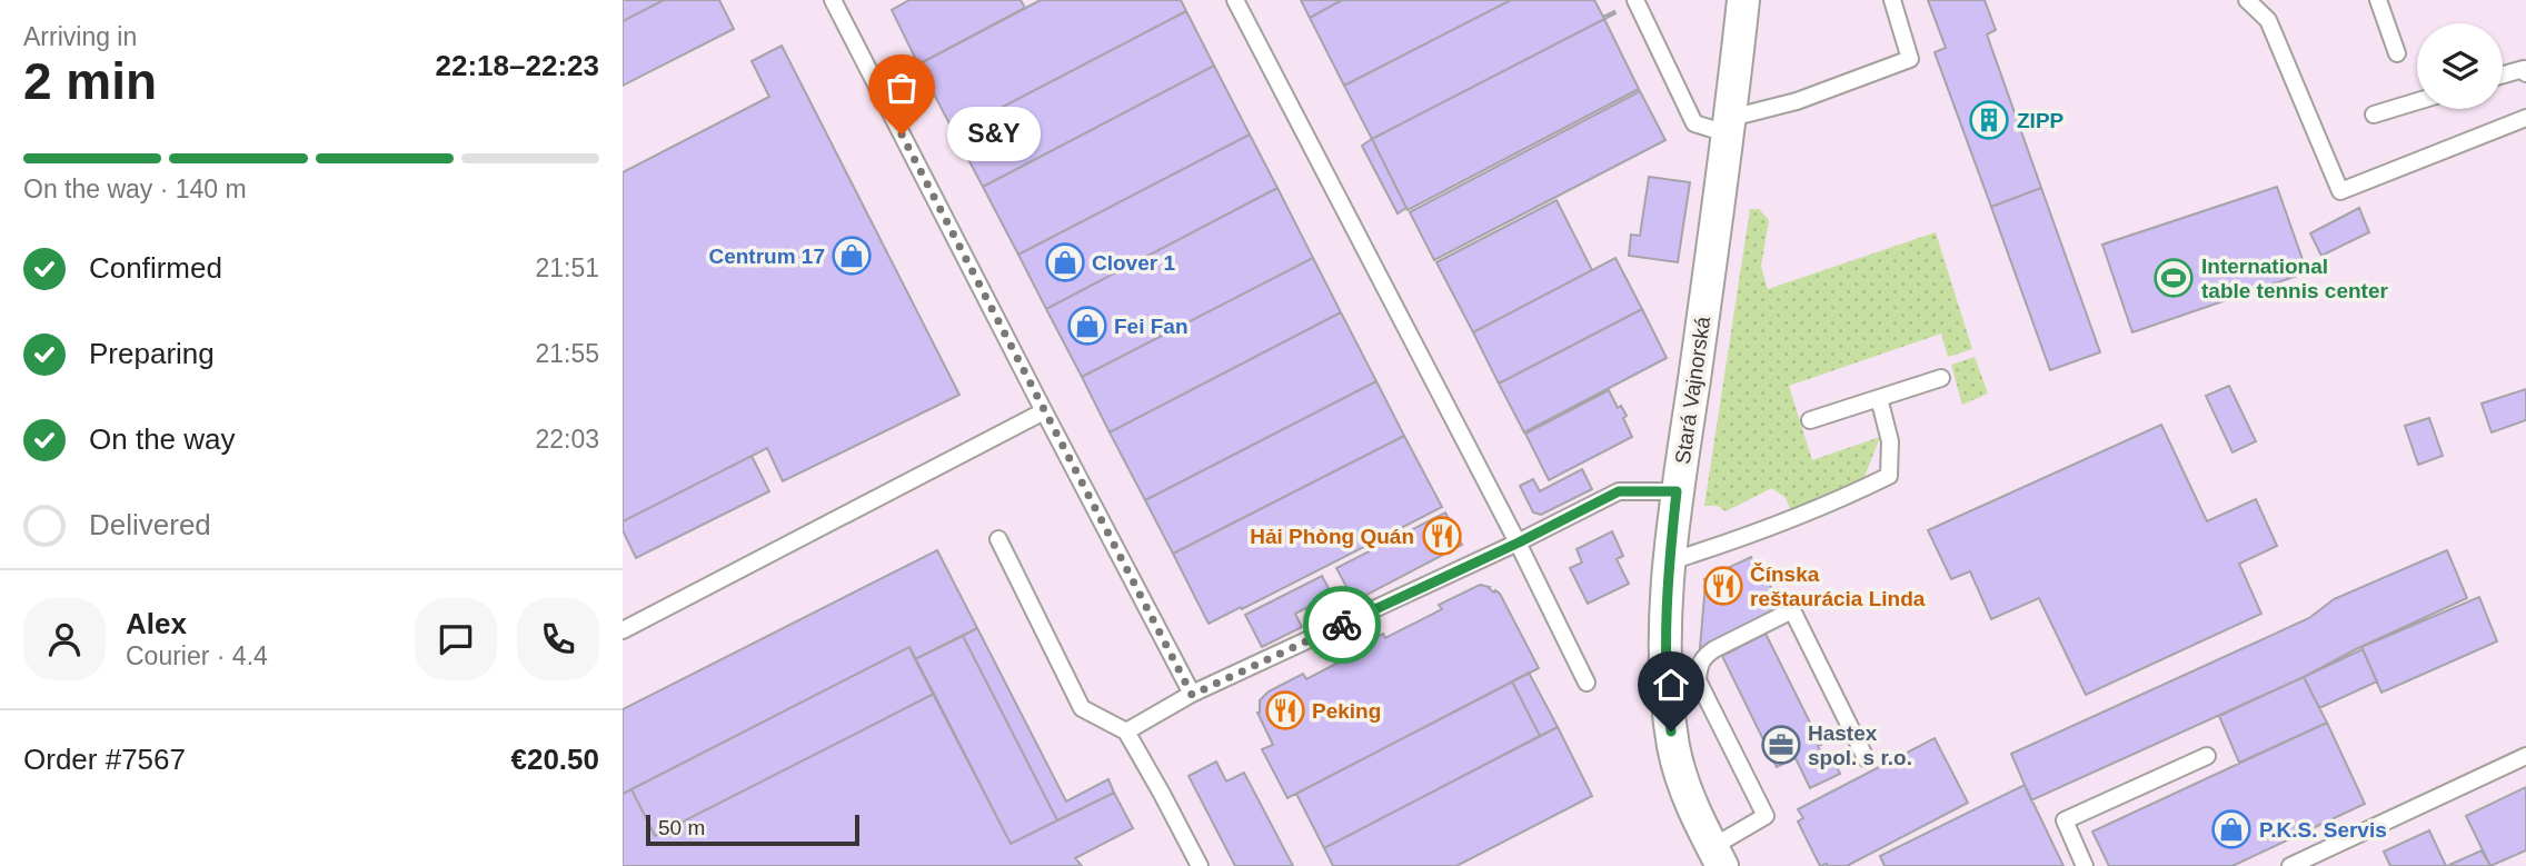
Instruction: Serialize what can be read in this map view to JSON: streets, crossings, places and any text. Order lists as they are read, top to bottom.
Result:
{
  "streets": {
    "street": ["Stará Vajnorská"]
  },
  "places": {
    "building": ["ZIPP"],
    "other": ["S&Y"],
    "shop": [
      "Centrum 17",
      "Clover 1",
      "Fei Fan",
      "P.K.S. Servis"
    ],
    "sports": ["International table tennis center"],
    "restaurant": ["Hải Phòng Quán", "Čínska reštaurácia Linda", "Peking"],
    "office": ["Hastex spol. s r.o."]
  },
  "scale_bar": "50 m",
  "page": {
    "heading": ["2 min", "Arriving in", "22:18–22:23"],
    "panel": [
      "Alex",
      "Courier · 4.4",
      "Order #7567",
      "€20.50"
    ],
    "bubble": "S&Y",
    "bar": "On the way · 140 m",
    "list": [
      ["Confirmed", "21:51"],
      ["Preparing", "21:55"],
      ["On the way", "22:03"],
      "Delivered"
    ],
    "scale": "50 m"
  }
}
